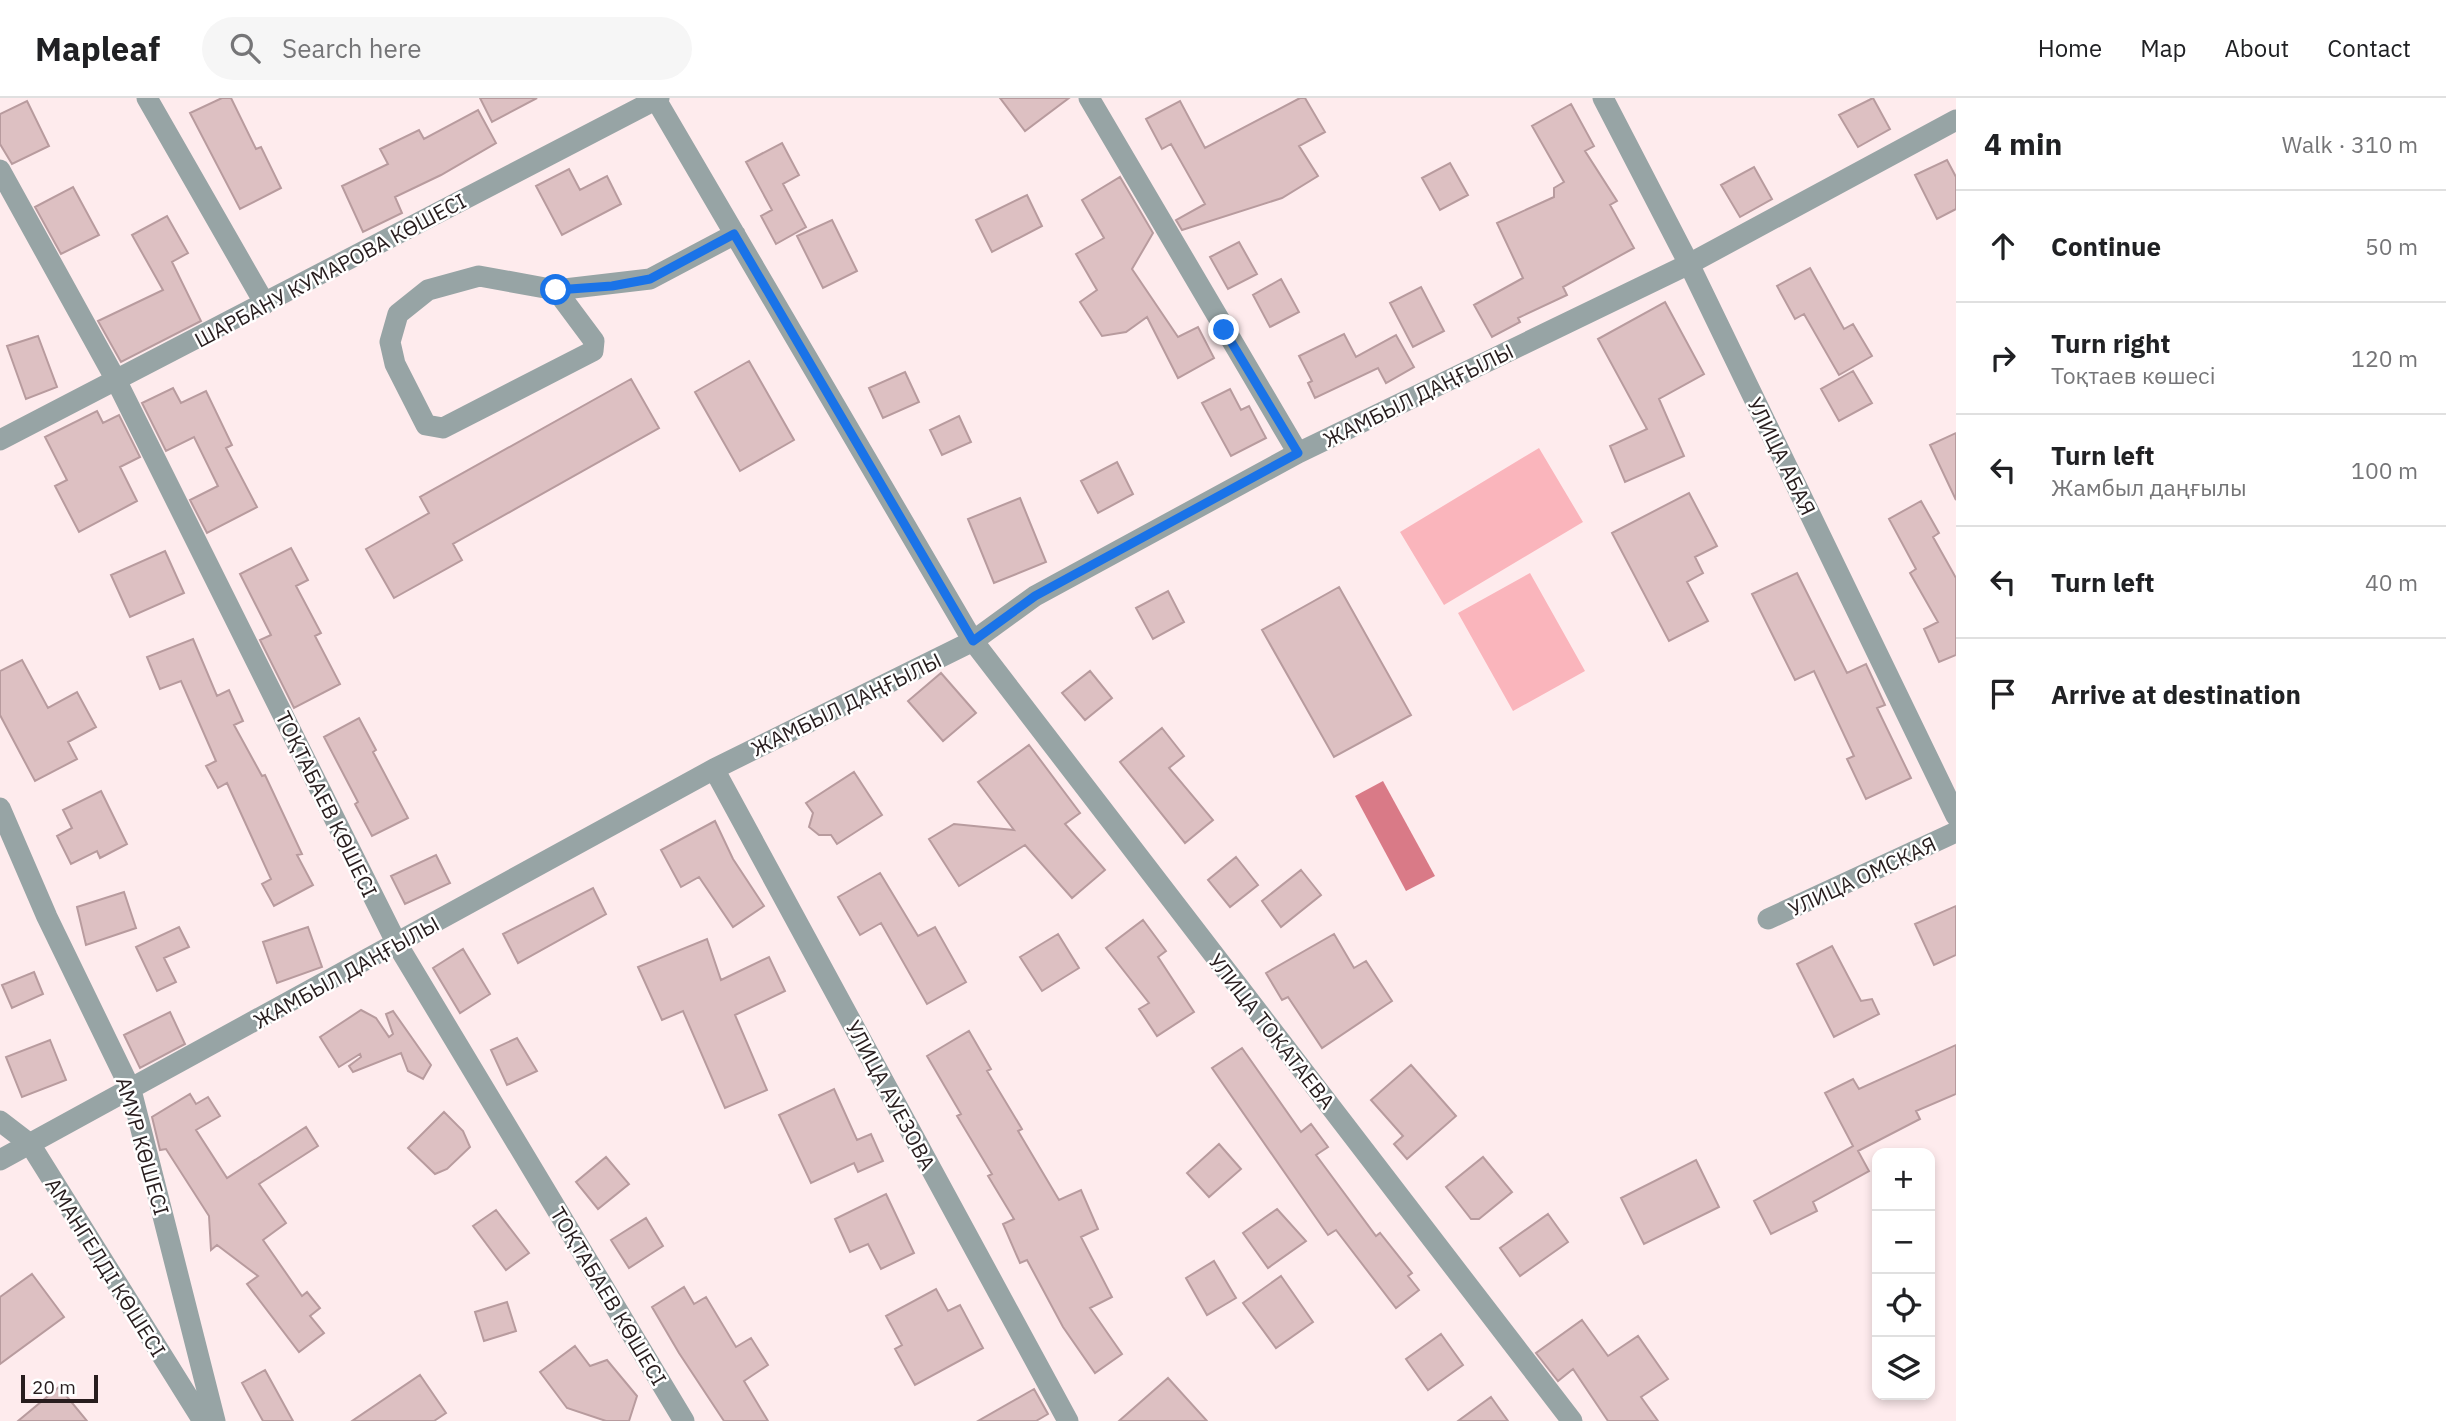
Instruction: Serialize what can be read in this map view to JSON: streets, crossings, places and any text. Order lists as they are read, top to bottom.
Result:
{
  "streets": {
    "street": [
      "ШАРБАНУ КУМАРОВА КӨШЕСІ",
      "ЖАМБЫЛ ДАҢҒЫЛЫ",
      "УЛИЦА АБАЯ",
      "ТОҚТАБАЕВ КӨШЕСІ",
      "УЛИЦА ОМСКАЯ",
      "УЛИЦА ТОКАТАЕВА",
      "УЛИЦА АУЕЗОВА",
      "АМУР КӨШЕСІ",
      "АМАНГЕЛДІ КӨШЕСІ"
    ]
  },
  "crossings": [
    ["ШАРБАНУ КУМАРОВА КӨШЕСІ", "ТОҚТАБАЕВ КӨШЕСІ"],
    ["ШАРБАНУ КУМАРОВА КӨШЕСІ", "УЛИЦА ТОКАТАЕВА"],
    ["ЖАМБЫЛ ДАҢҒЫЛЫ", "УЛИЦА АБАЯ"],
    ["ЖАМБЫЛ ДАҢҒЫЛЫ", "ТОҚТАБАЕВ КӨШЕСІ"],
    ["ЖАМБЫЛ ДАҢҒЫЛЫ", "УЛИЦА ТОКАТАЕВА"],
    ["ЖАМБЫЛ ДАҢҒЫЛЫ", "УЛИЦА АУЕЗОВА"],
    ["ЖАМБЫЛ ДАҢҒЫЛЫ", "АМУР КӨШЕСІ"],
    ["ЖАМБЫЛ ДАҢҒЫЛЫ", "АМАНГЕЛДІ КӨШЕСІ"]
  ],
  "scale_bar": "20 m",
  "page": {
    "header": "Mapleaf",
    "search": "Search here",
    "nav": [
      "Home",
      "Map",
      "About",
      "Contact"
    ],
    "heading": ["4 min", "Walk · 310 m"],
    "list": [
      ["Continue", "50 m"],
      ["Turn right", "Тоқтаев көшесі", "120 m"],
      ["Turn left", "Жамбыл даңғылы", "100 m"],
      ["Turn left", "40 m"],
      "Arrive at destination"
    ],
    "map_buttons": ["+", "−"],
    "scale": "20 m"
  }
}
